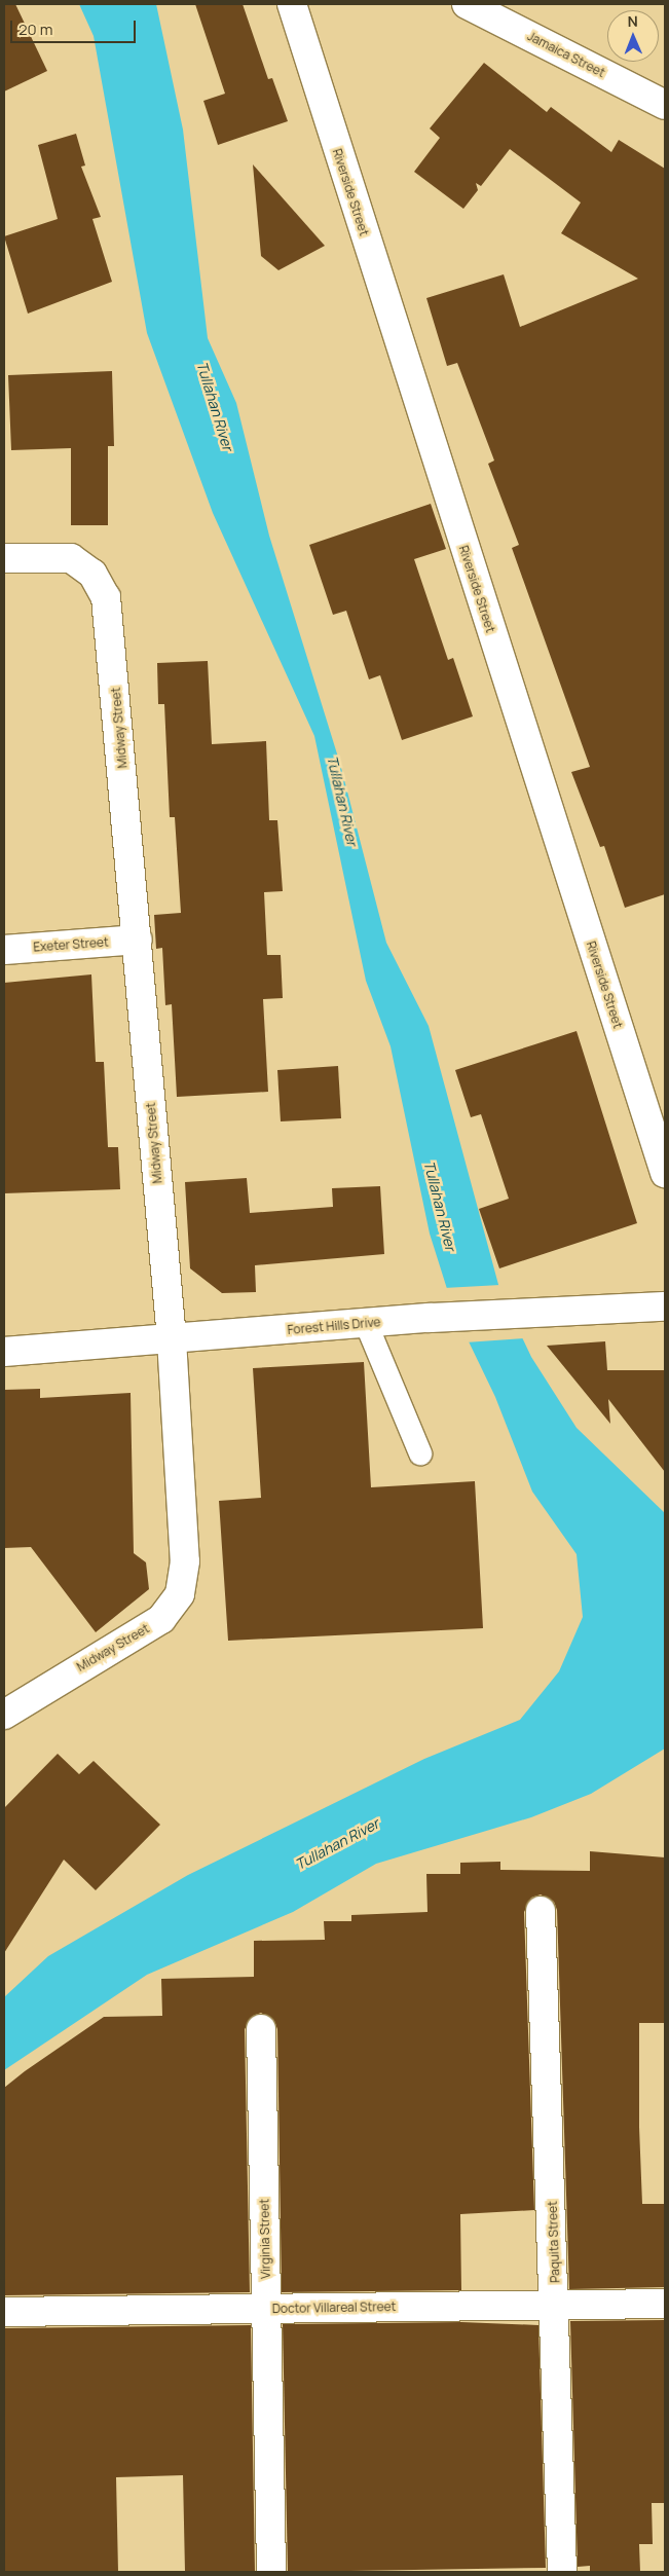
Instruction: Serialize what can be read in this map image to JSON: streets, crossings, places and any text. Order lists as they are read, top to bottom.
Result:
{
  "streets": {
    "street": [
      "Jamaica Street",
      "Riverside Street",
      "Midway Street",
      "Exeter Street",
      "Forest Hills Drive",
      "Virginia Street",
      "Paquita Street",
      "Doctor Villareal Street"
    ]
  },
  "crossings": [
    ["Midway Street", "Exeter Street"],
    ["Midway Street", "Forest Hills Drive"],
    ["Virginia Street", "Doctor Villareal Street"],
    ["Paquita Street", "Doctor Villareal Street"]
  ],
  "water": ["Tullahan River"],
  "scale_bar": "20 m",
  "north": "top"
}
